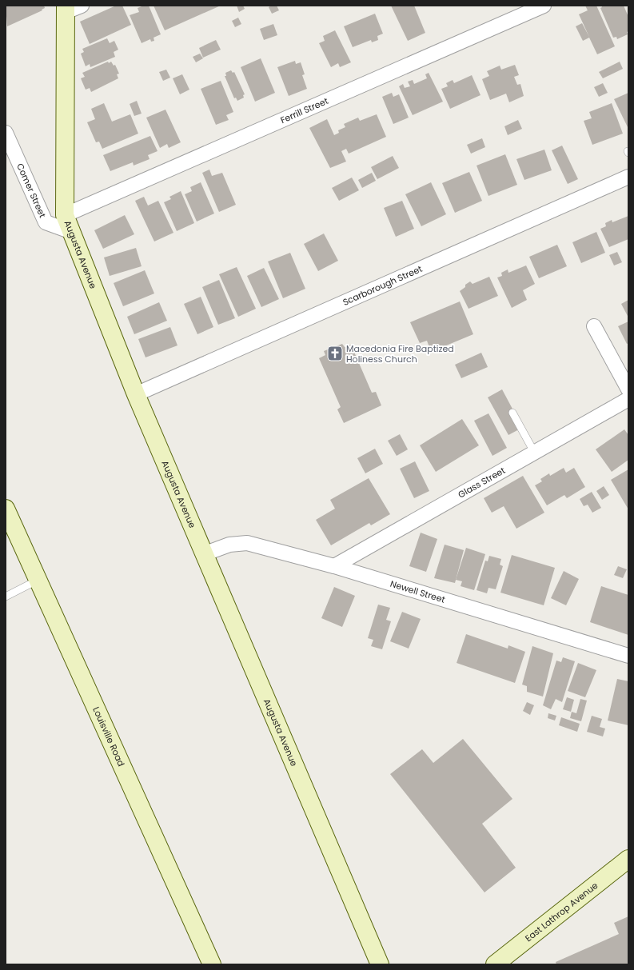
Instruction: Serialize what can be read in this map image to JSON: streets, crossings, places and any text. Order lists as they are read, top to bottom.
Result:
{
  "streets": {
    "main road": ["Augusta Avenue", "Louisville Road", "East Lathrop Avenue"],
    "street": [
      "Ferrill Street",
      "Comer Street",
      "Scarborough Street",
      "Glass Street",
      "Newell Street"
    ]
  },
  "crossings": [
    ["Ferrill Street", "Augusta Avenue"],
    ["Comer Street", "Augusta Avenue"],
    ["Augusta Avenue", "Scarborough Street"],
    ["Augusta Avenue", "Newell Street"],
    ["Glass Street", "Newell Street"]
  ],
  "places": {
    "church": ["Macedonia Fire Baptized Holiness Church"]
  }
}
